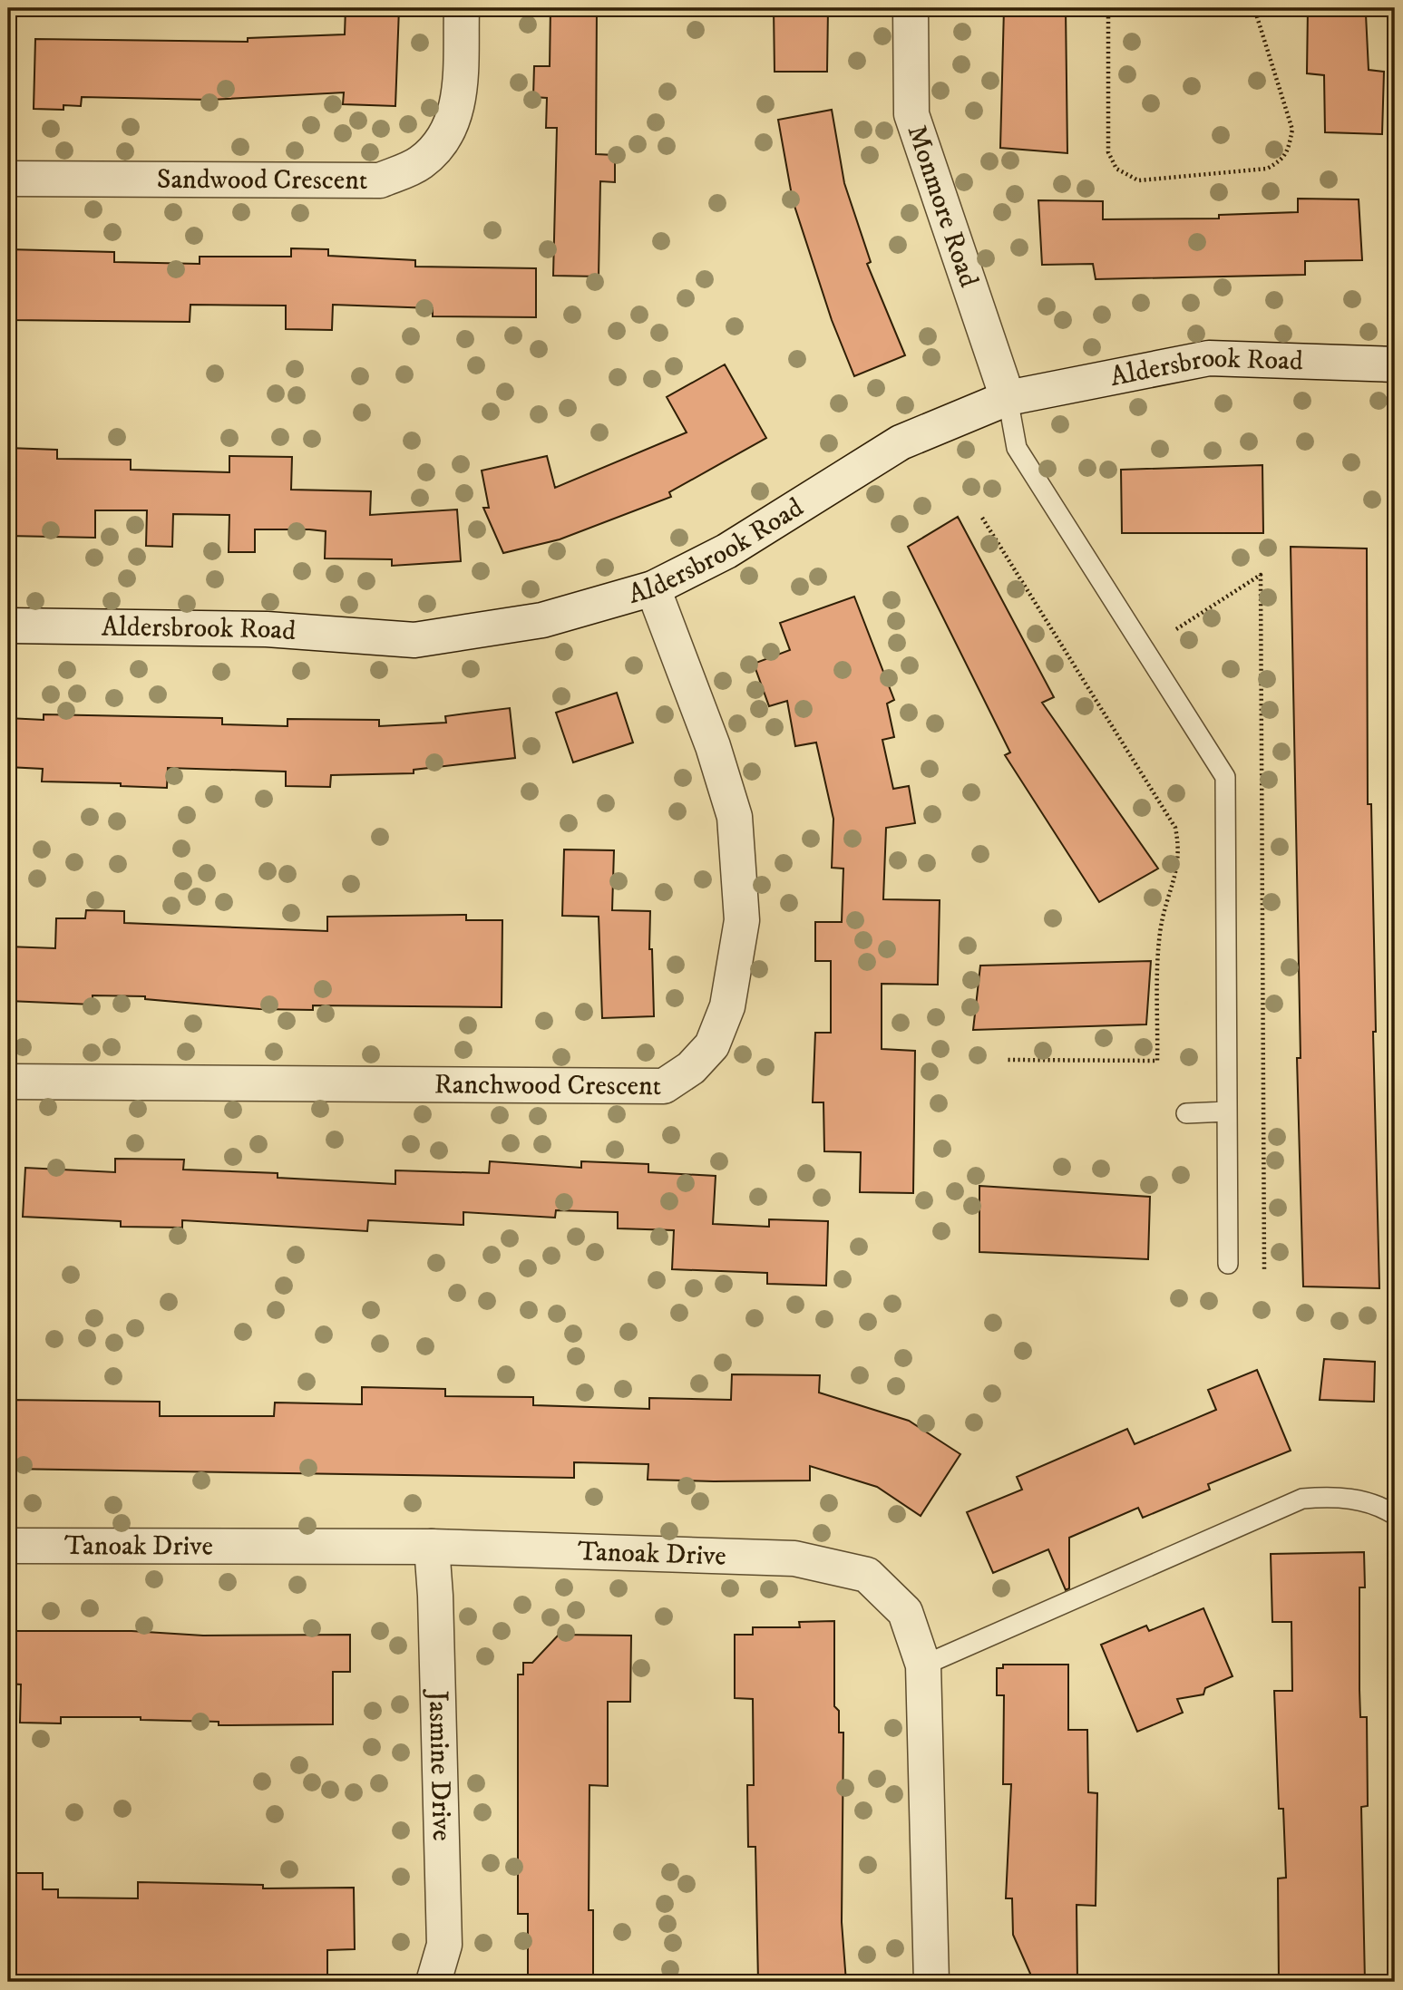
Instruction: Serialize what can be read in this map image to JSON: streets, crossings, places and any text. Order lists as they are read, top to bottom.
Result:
{
  "streets": {
    "street": [
      "Sandwood Crescent",
      "Monmore Road",
      "Aldersbrook Road",
      "Ranchwood Crescent",
      "Tanoak Drive",
      "Jasmine Drive"
    ]
  },
  "crossings": [
    ["Monmore Road", "Aldersbrook Road"],
    ["Aldersbrook Road", "Ranchwood Crescent"],
    ["Tanoak Drive", "Jasmine Drive"]
  ]
}
